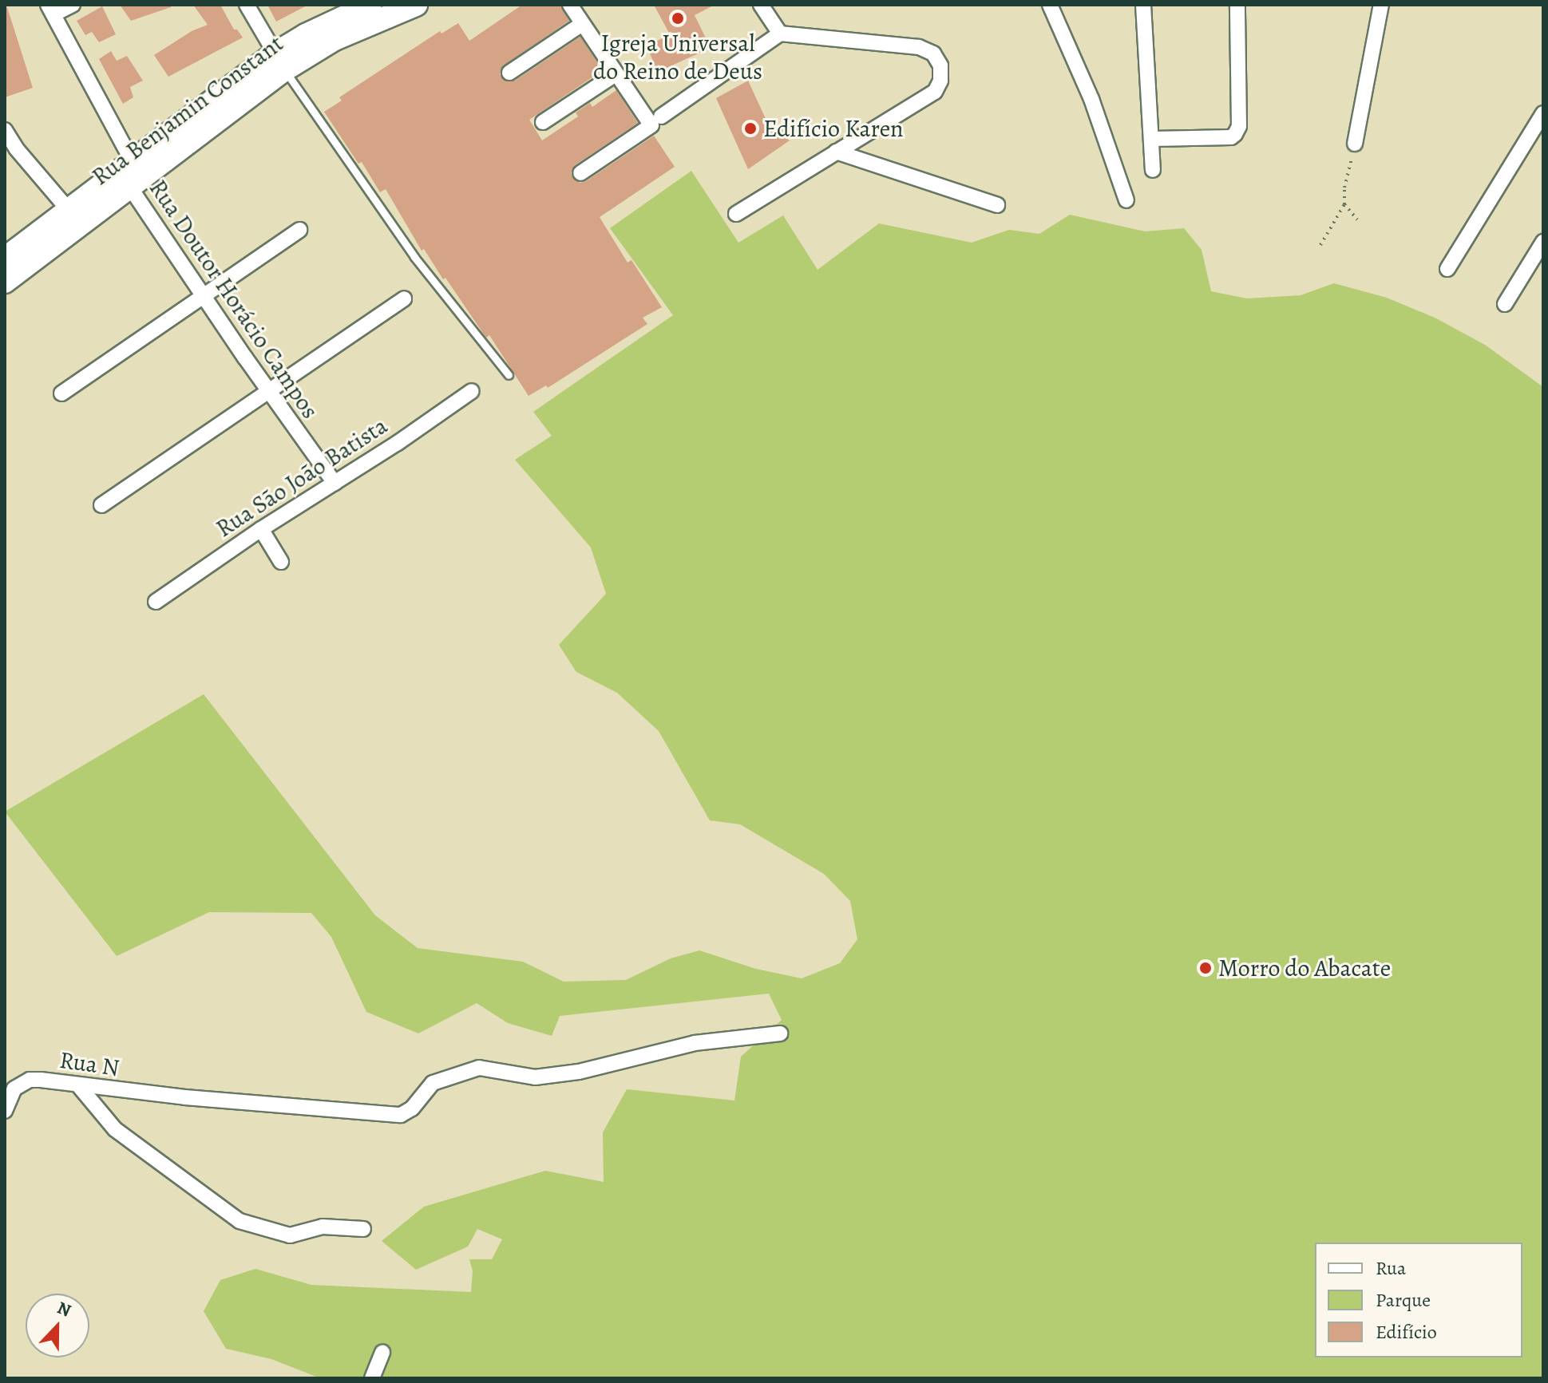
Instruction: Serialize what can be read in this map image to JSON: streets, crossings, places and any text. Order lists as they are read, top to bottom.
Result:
{
  "streets": {
    "main road": ["Rua Benjamin Constant"],
    "street": ["Rua Doutor Horácio Campos", "Rua São João Batista", "Rua N"]
  },
  "crossings": [
    ["Rua Benjamin Constant", "Rua Doutor Horácio Campos"],
    ["Rua Doutor Horácio Campos", "Rua São João Batista"]
  ],
  "places": ["Igreja Universal do Reino de Deus", "Edifício Karen", "Morro do Abacate"],
  "legend": ["Rua", "Parque", "Edifício"],
  "north": "top"
}
